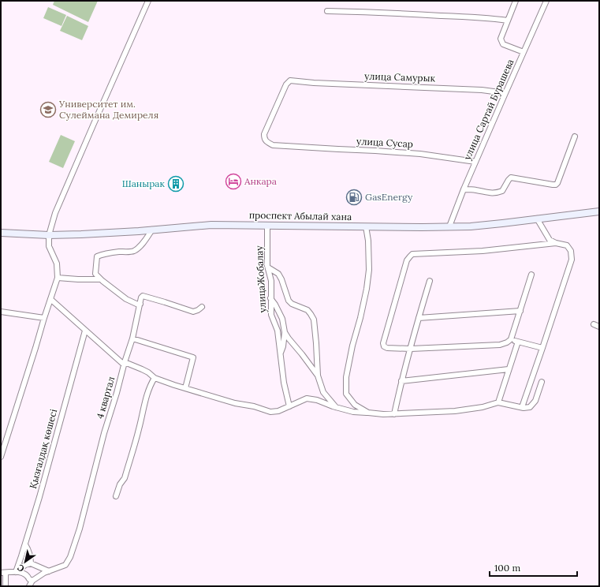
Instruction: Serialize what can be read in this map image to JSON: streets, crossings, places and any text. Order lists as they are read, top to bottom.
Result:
{
  "streets": {
    "main road": ["проспект Абылай хана"],
    "street": [
      "улица Самурык",
      "улица Сартай Бурашева",
      "улица Сусар",
      "улицаЖобалау",
      "4 квартал",
      "Қызғалдақ көшесі"
    ]
  },
  "crossings": [
    ["улица Самурык", "улица Сартай Бурашева"],
    ["улица Самурык", "улица Сусар"],
    ["улица Сартай Бурашева", "улица Сусар"],
    ["улица Сартай Бурашева", "проспект Абылай хана"],
    ["проспект Абылай хана", "улицаЖобалау"]
  ],
  "places": {
    "school or university": ["Университет им. Сулеймана Демиреля"],
    "hotel": ["Анкара"],
    "building": ["Шанырак"],
    "fuel station": ["GasEnergy"]
  },
  "scale_bar": "100 m",
  "north": "bottom left"
}
